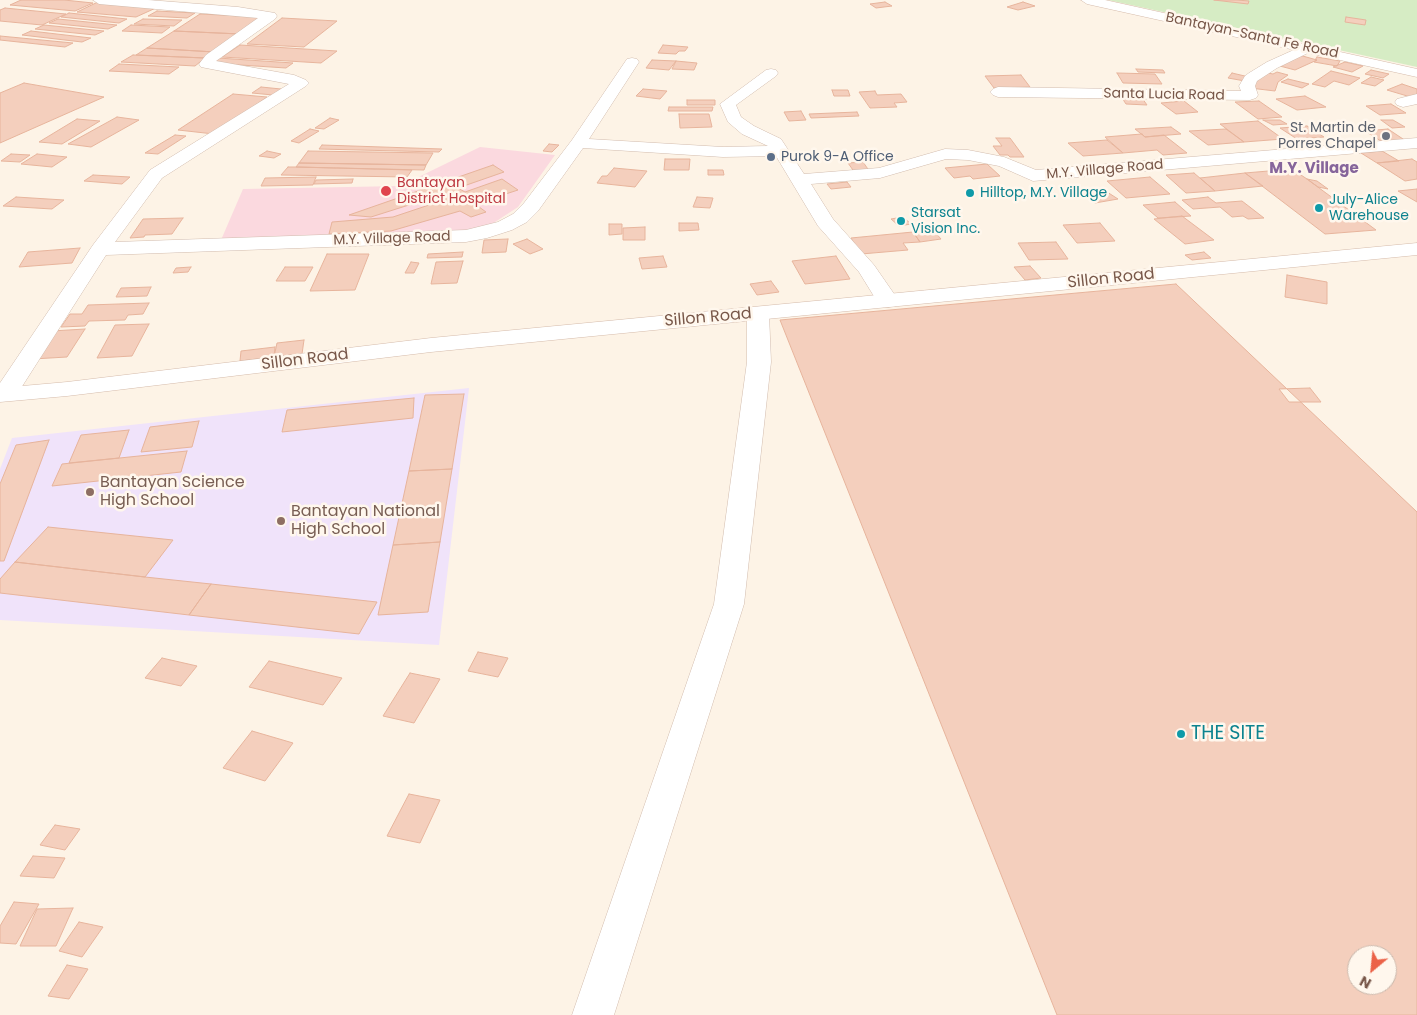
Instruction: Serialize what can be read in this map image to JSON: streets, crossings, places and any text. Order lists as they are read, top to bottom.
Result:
{
  "streets": {
    "street": [
      "Bantayan-Santa Fe Road",
      "Santa Lucia Road",
      "M.Y. Village Road",
      "Sillon Road"
    ]
  },
  "crossings": [
    ["Bantayan-Santa Fe Road", "Santa Lucia Road"]
  ],
  "districts": ["M.Y. Village"],
  "places": [
    "St. Martin de Porres Chapel",
    "Purok 9-A Office",
    "Bantayan District Hospital",
    "Hilltop, M.Y. Village",
    "July-Alice Warehouse",
    "Starsat Vision Inc.",
    "Bantayan Science High School",
    "Bantayan National High School",
    "THE SITE"
  ],
  "north": "bottom left"
}
